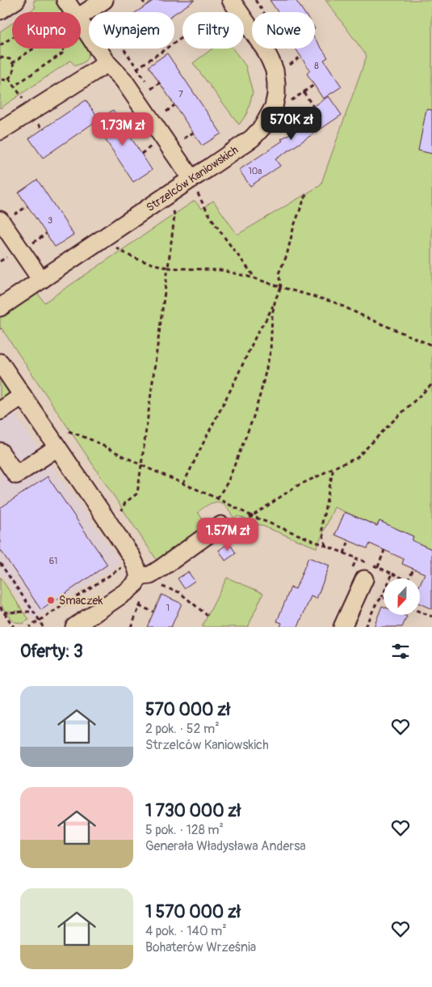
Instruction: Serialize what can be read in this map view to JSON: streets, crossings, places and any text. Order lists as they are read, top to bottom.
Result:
{
  "streets": {
    "street": ["Strzelców Kaniowskich"]
  },
  "places": ["Smaczek"],
  "house_numbers": [
    "8",
    "7",
    "10a",
    "3",
    "61",
    "1"
  ],
  "north": "bottom",
  "page": {
    "chip": [
      "Kupno",
      "Wynajem",
      "Filtry",
      "Nowe"
    ],
    "price": ["570K zł", "1.73M zł", "1.57M zł"],
    "heading": "Oferty: 3",
    "list": [
      {
        "name": "570 000 zł",
        "note": "2 pok. · 52 m² · Strzelców Kaniowskich"
      },
      {
        "name": "1 730 000 zł",
        "note": "5 pok. · 128 m² · Generała Władysława Andersa"
      },
      {
        "name": "1 570 000 zł",
        "note": "4 pok. · 140 m² · Bohaterów Września"
      }
    ]
  }
}
